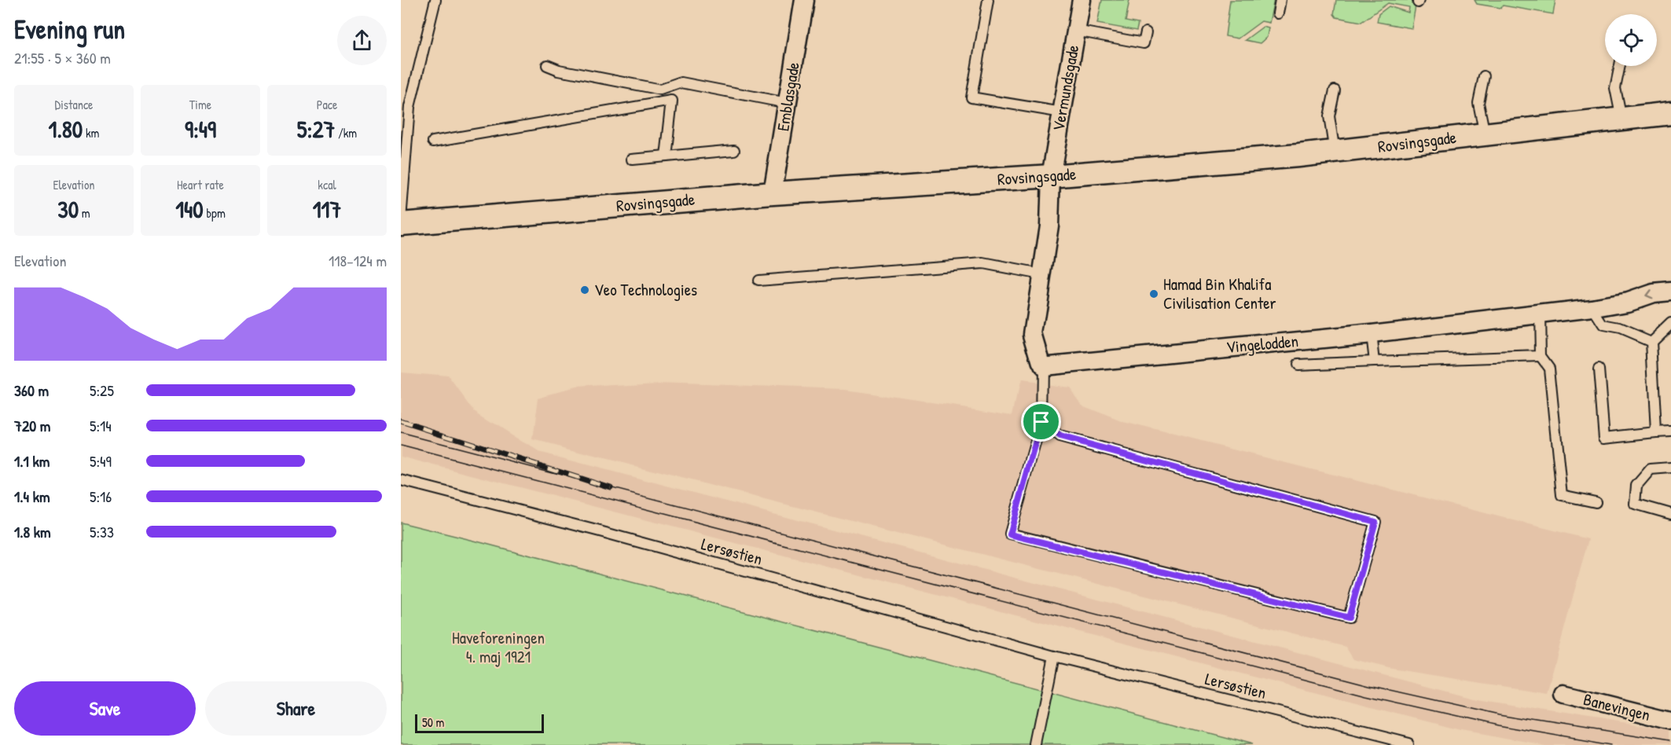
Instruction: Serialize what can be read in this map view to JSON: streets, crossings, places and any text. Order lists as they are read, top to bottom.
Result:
{
  "streets": {
    "street": [
      "Vermundsgade",
      "Emblasgade",
      "Rovsingsgade",
      "Vingelodden",
      "Banevingen"
    ],
    "lane": ["Lersøstien"]
  },
  "crossings": [
    ["Vermundsgade", "Rovsingsgade"],
    ["Emblasgade", "Rovsingsgade"]
  ],
  "parks": ["Haveforeningen 4. maj 1921"],
  "places": ["Veo Technologies", "Hamad Bin Khalifa Civilisation Center"],
  "scale_bar": "50 m",
  "page": {
    "heading": ["Evening run", "21:55 · 5 × 360 m"],
    "stats": [
      ["Distance", "1.80 km"],
      ["Time", "9:49"],
      ["Pace", "5:27 /km"],
      ["Elevation", "30 m"],
      ["Heart rate", "140 bpm"],
      ["kcal", "117"]
    ],
    "chart": ["Elevation", "118–124 m"],
    "list": [
      {
        "name": "360 m",
        "note": "5:25"
      },
      {
        "name": "720 m",
        "note": "5:14"
      },
      {
        "name": "1.1 km",
        "note": "5:49"
      },
      {
        "name": "1.4 km",
        "note": "5:16"
      },
      {
        "name": "1.8 km",
        "note": "5:33"
      }
    ],
    "buttons": ["Save", "Share"],
    "scale": "50 m"
  }
}
